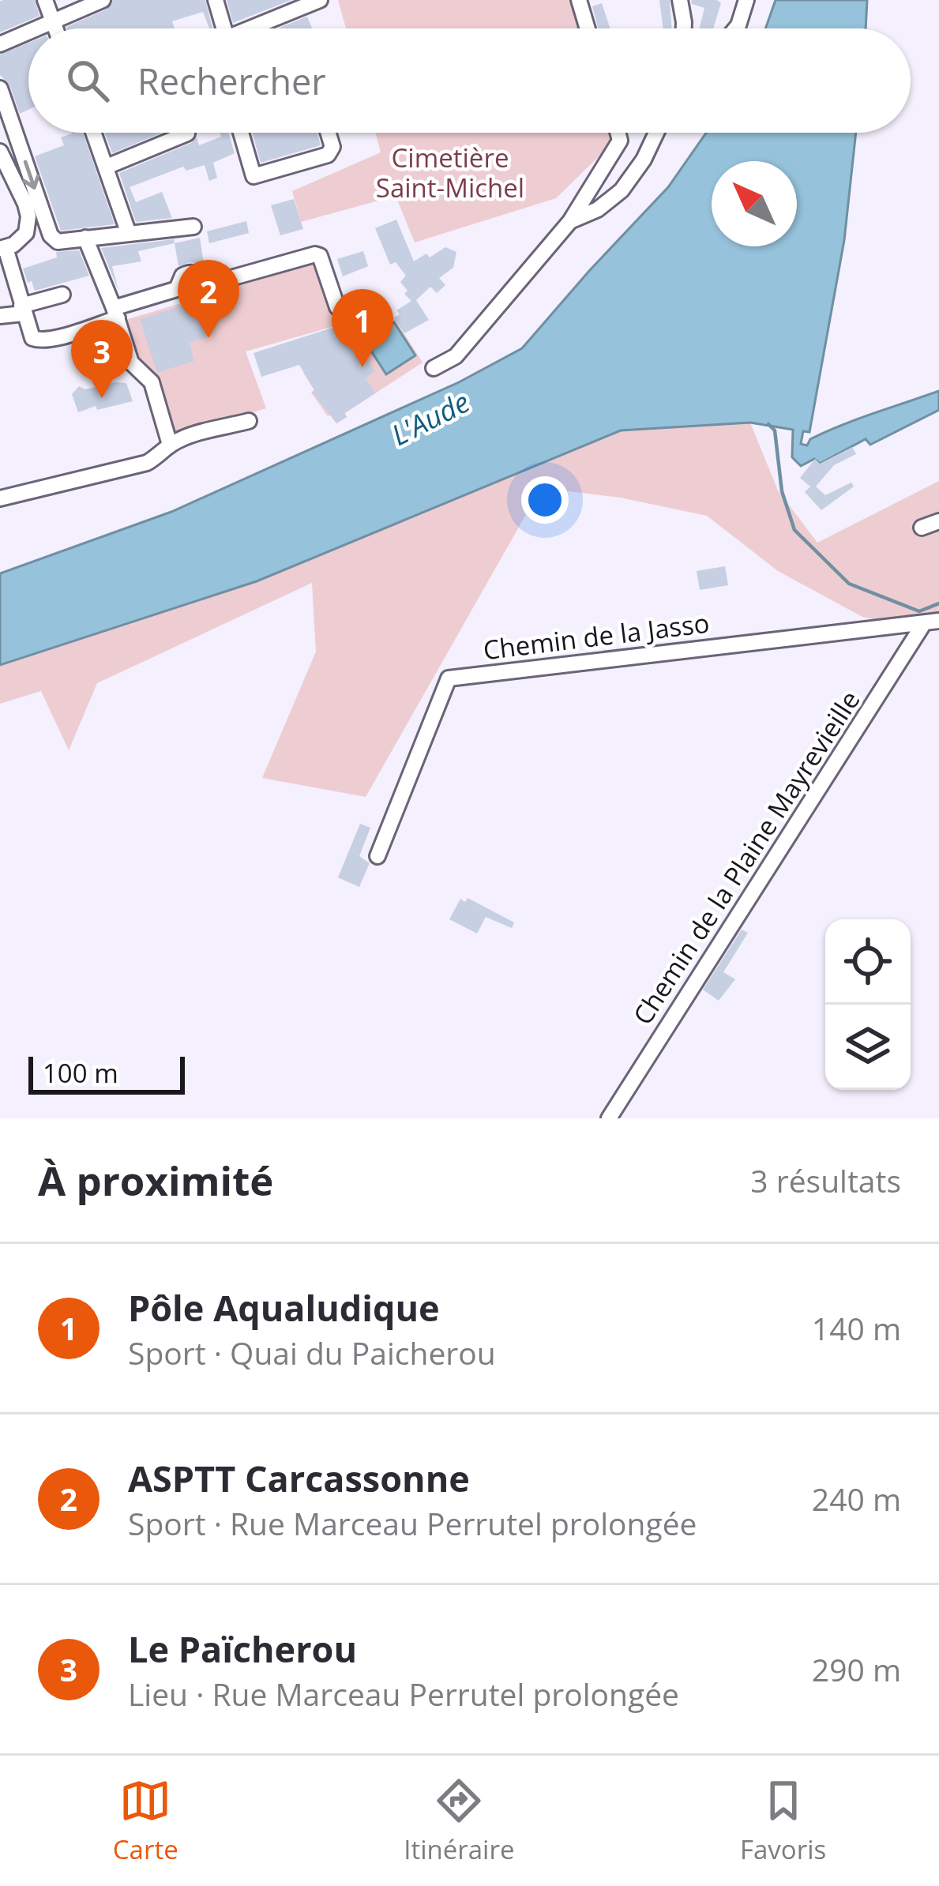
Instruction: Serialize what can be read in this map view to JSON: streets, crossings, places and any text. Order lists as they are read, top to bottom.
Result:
{
  "streets": {
    "street": ["Chemin de la Jasso", "Chemin de la Plaine Mayrevieille"]
  },
  "crossings": [
    ["Chemin de la Jasso", "Chemin de la Plaine Mayrevieille"]
  ],
  "water": ["L'Aude"],
  "parks": ["Cimetière Saint-Michel"],
  "scale_bar": "100 m",
  "north": "top left",
  "page": {
    "search": "Rechercher",
    "pins": ["2", "1", "3"],
    "scale": "100 m",
    "heading": ["À proximité", "3 résultats"],
    "list": [
      {
        "mark": "1",
        "name": "Pôle Aqualudique",
        "note": "Sport · Quai du Paicherou",
        "value": "140 m"
      },
      {
        "mark": "2",
        "name": "ASPTT Carcassonne",
        "note": "Sport · Rue Marceau Perrutel prolongée",
        "value": "240 m"
      },
      {
        "mark": "3",
        "name": "Le Païcherou",
        "note": "Lieu · Rue Marceau Perrutel prolongée",
        "value": "290 m"
      }
    ],
    "nav": ["Carte", "Itinéraire", "Favoris"]
  }
}
